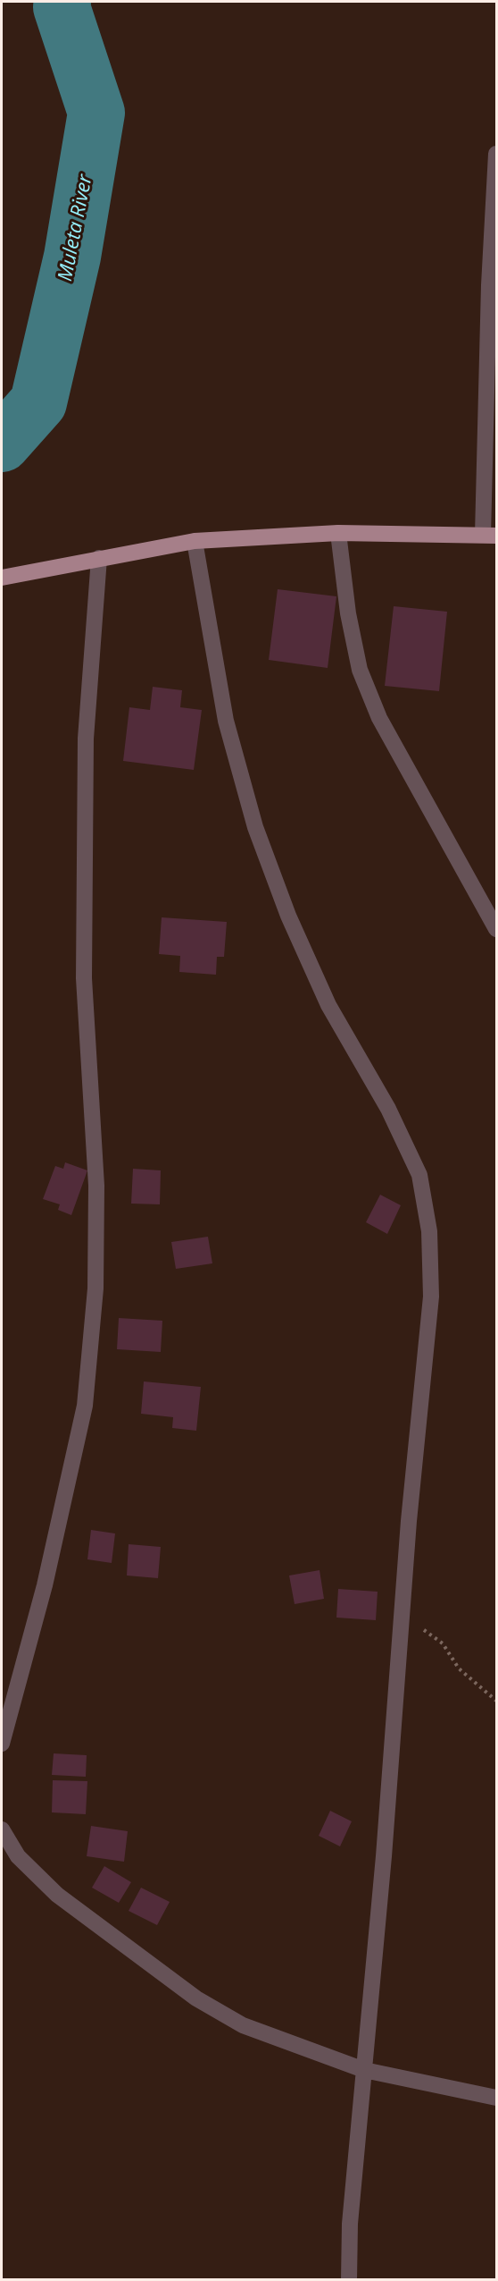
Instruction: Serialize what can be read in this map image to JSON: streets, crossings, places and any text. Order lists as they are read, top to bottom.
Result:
{
  "water": ["Muleta River"]
}
